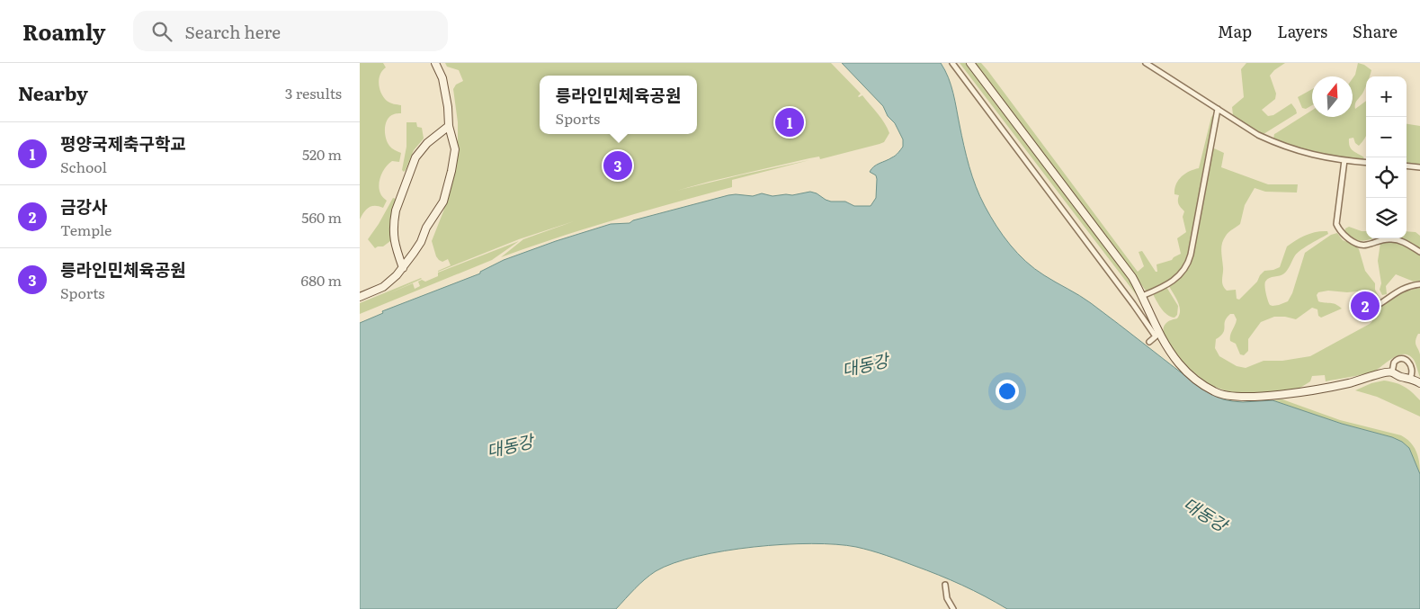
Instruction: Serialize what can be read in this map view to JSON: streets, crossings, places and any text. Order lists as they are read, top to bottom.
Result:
{
  "water": ["대동강"],
  "north": "top",
  "page": {
    "header": "Roamly",
    "search": "Search here",
    "nav": ["Map", "Layers", "Share"],
    "heading": ["Nearby", "3 results"],
    "popup": ["릉라인민체육공원", "Sports"],
    "map_buttons": ["+", "−"],
    "pins": ["1", "3", "2"],
    "list": [
      {
        "mark": "1",
        "name": "평양국제축구학교",
        "note": "School",
        "value": "520 m"
      },
      {
        "mark": "2",
        "name": "금강사",
        "note": "Temple",
        "value": "560 m"
      },
      {
        "mark": "3",
        "name": "릉라인민체육공원",
        "note": "Sports",
        "value": "680 m"
      }
    ]
  }
}
